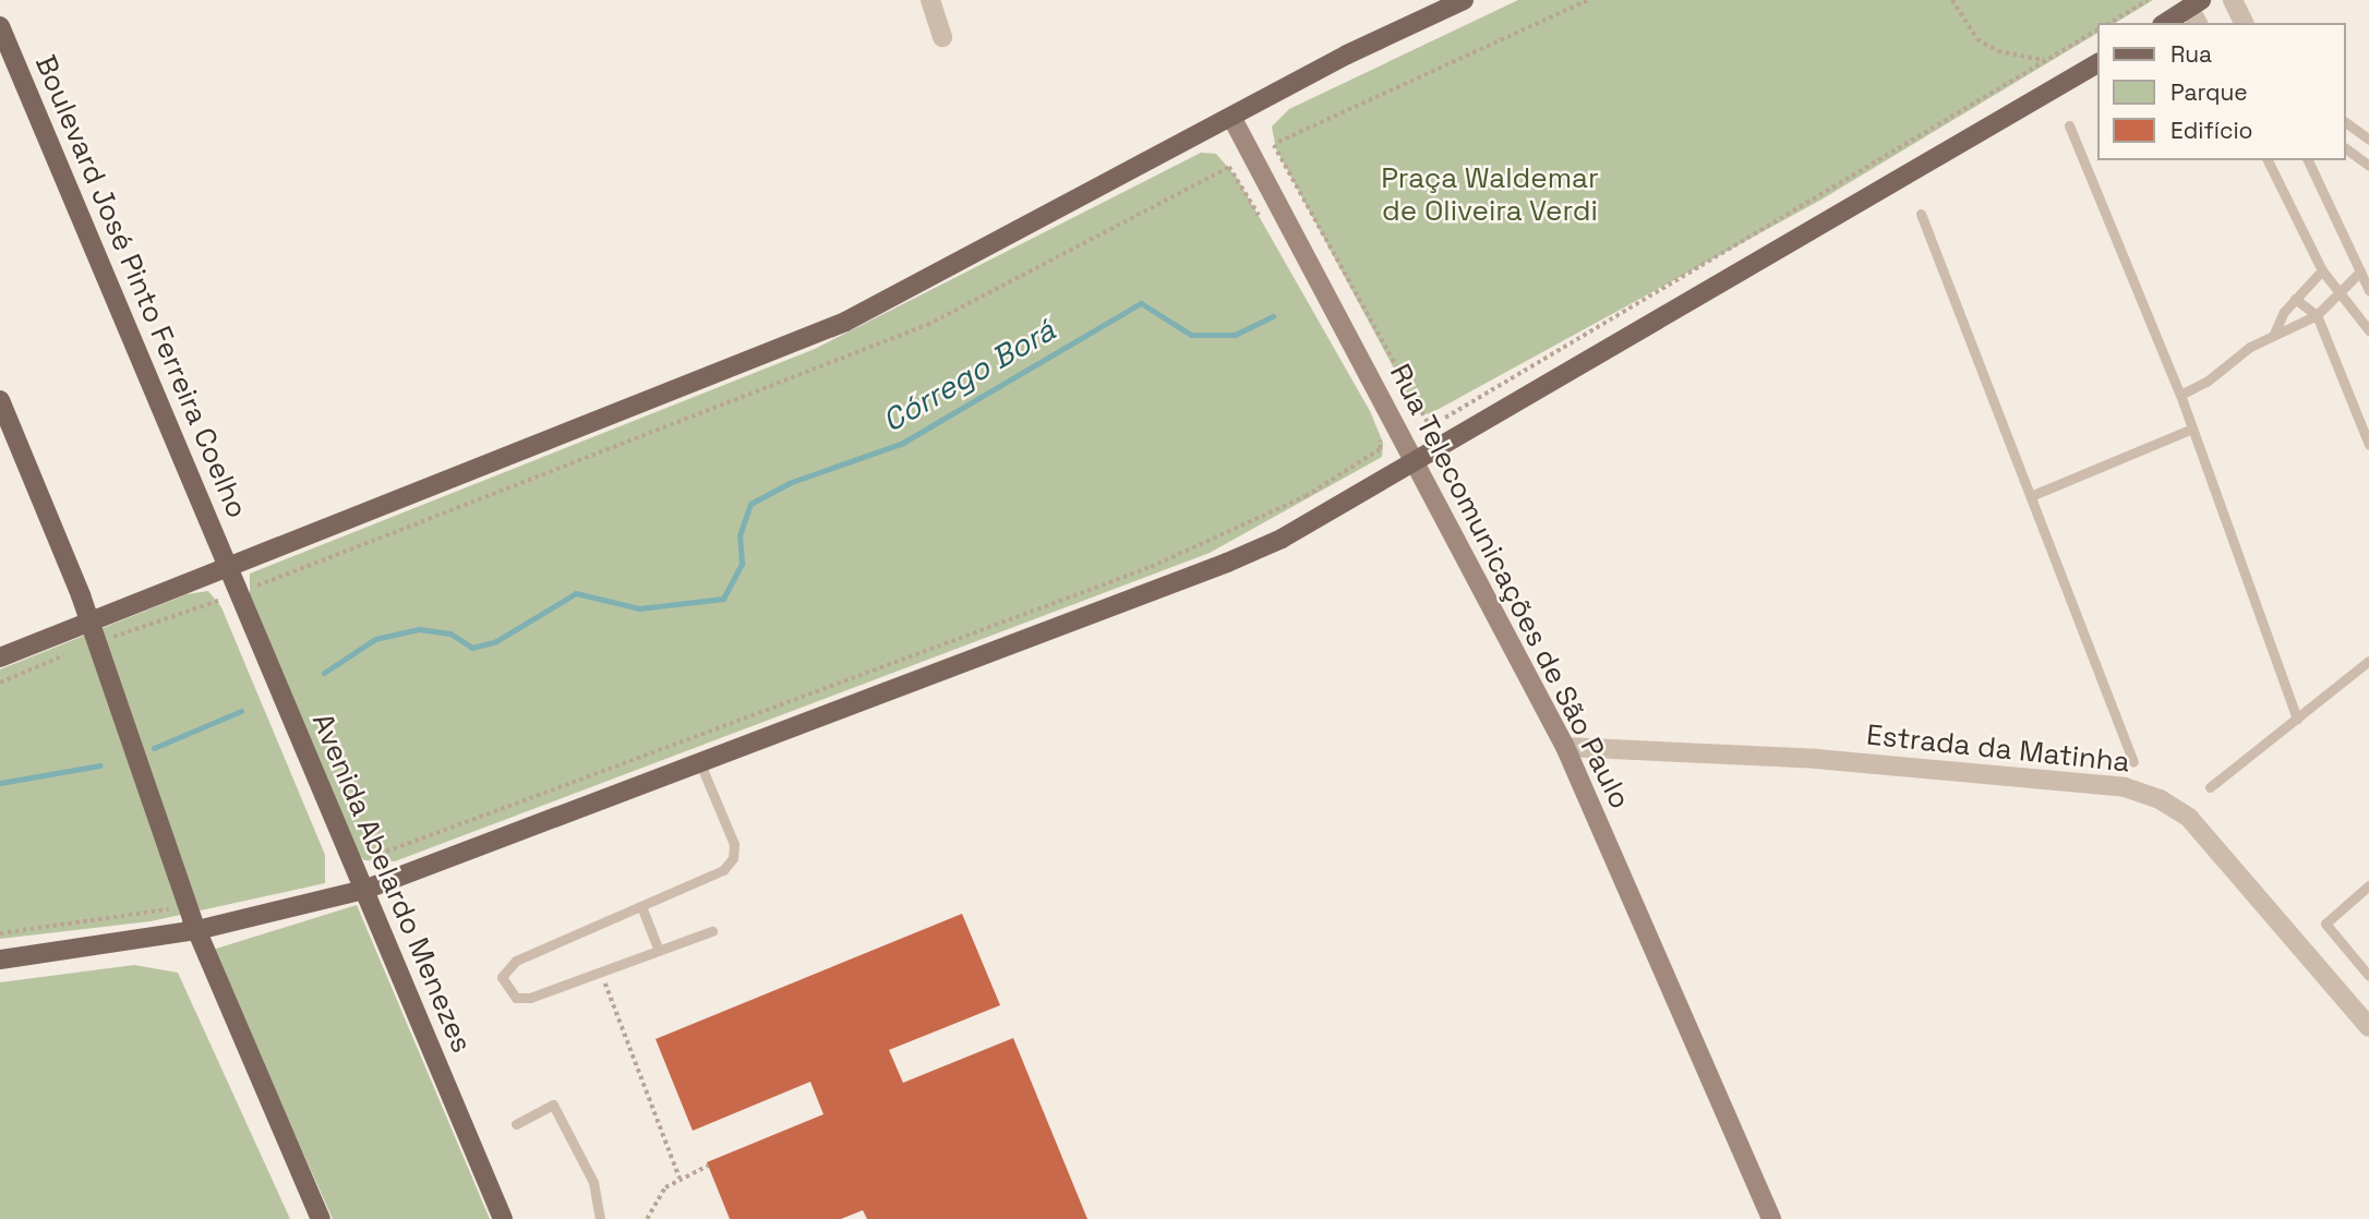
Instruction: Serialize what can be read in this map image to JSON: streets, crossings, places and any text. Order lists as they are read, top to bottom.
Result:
{
  "streets": {
    "main road": ["Boulevard José Pinto Ferreira Coelho", "Avenida Abelardo Menezes"],
    "street": ["Rua Telecomunicações de São Paulo", "Estrada da Matinha"]
  },
  "crossings": [
    ["Boulevard José Pinto Ferreira Coelho", "Avenida Abelardo Menezes"],
    ["Rua Telecomunicações de São Paulo", "Estrada da Matinha"]
  ],
  "water": ["Córrego Borá"],
  "parks": ["Praça Waldemar de Oliveira Verdi"],
  "legend": ["Rua", "Parque", "Edifício"]
}
